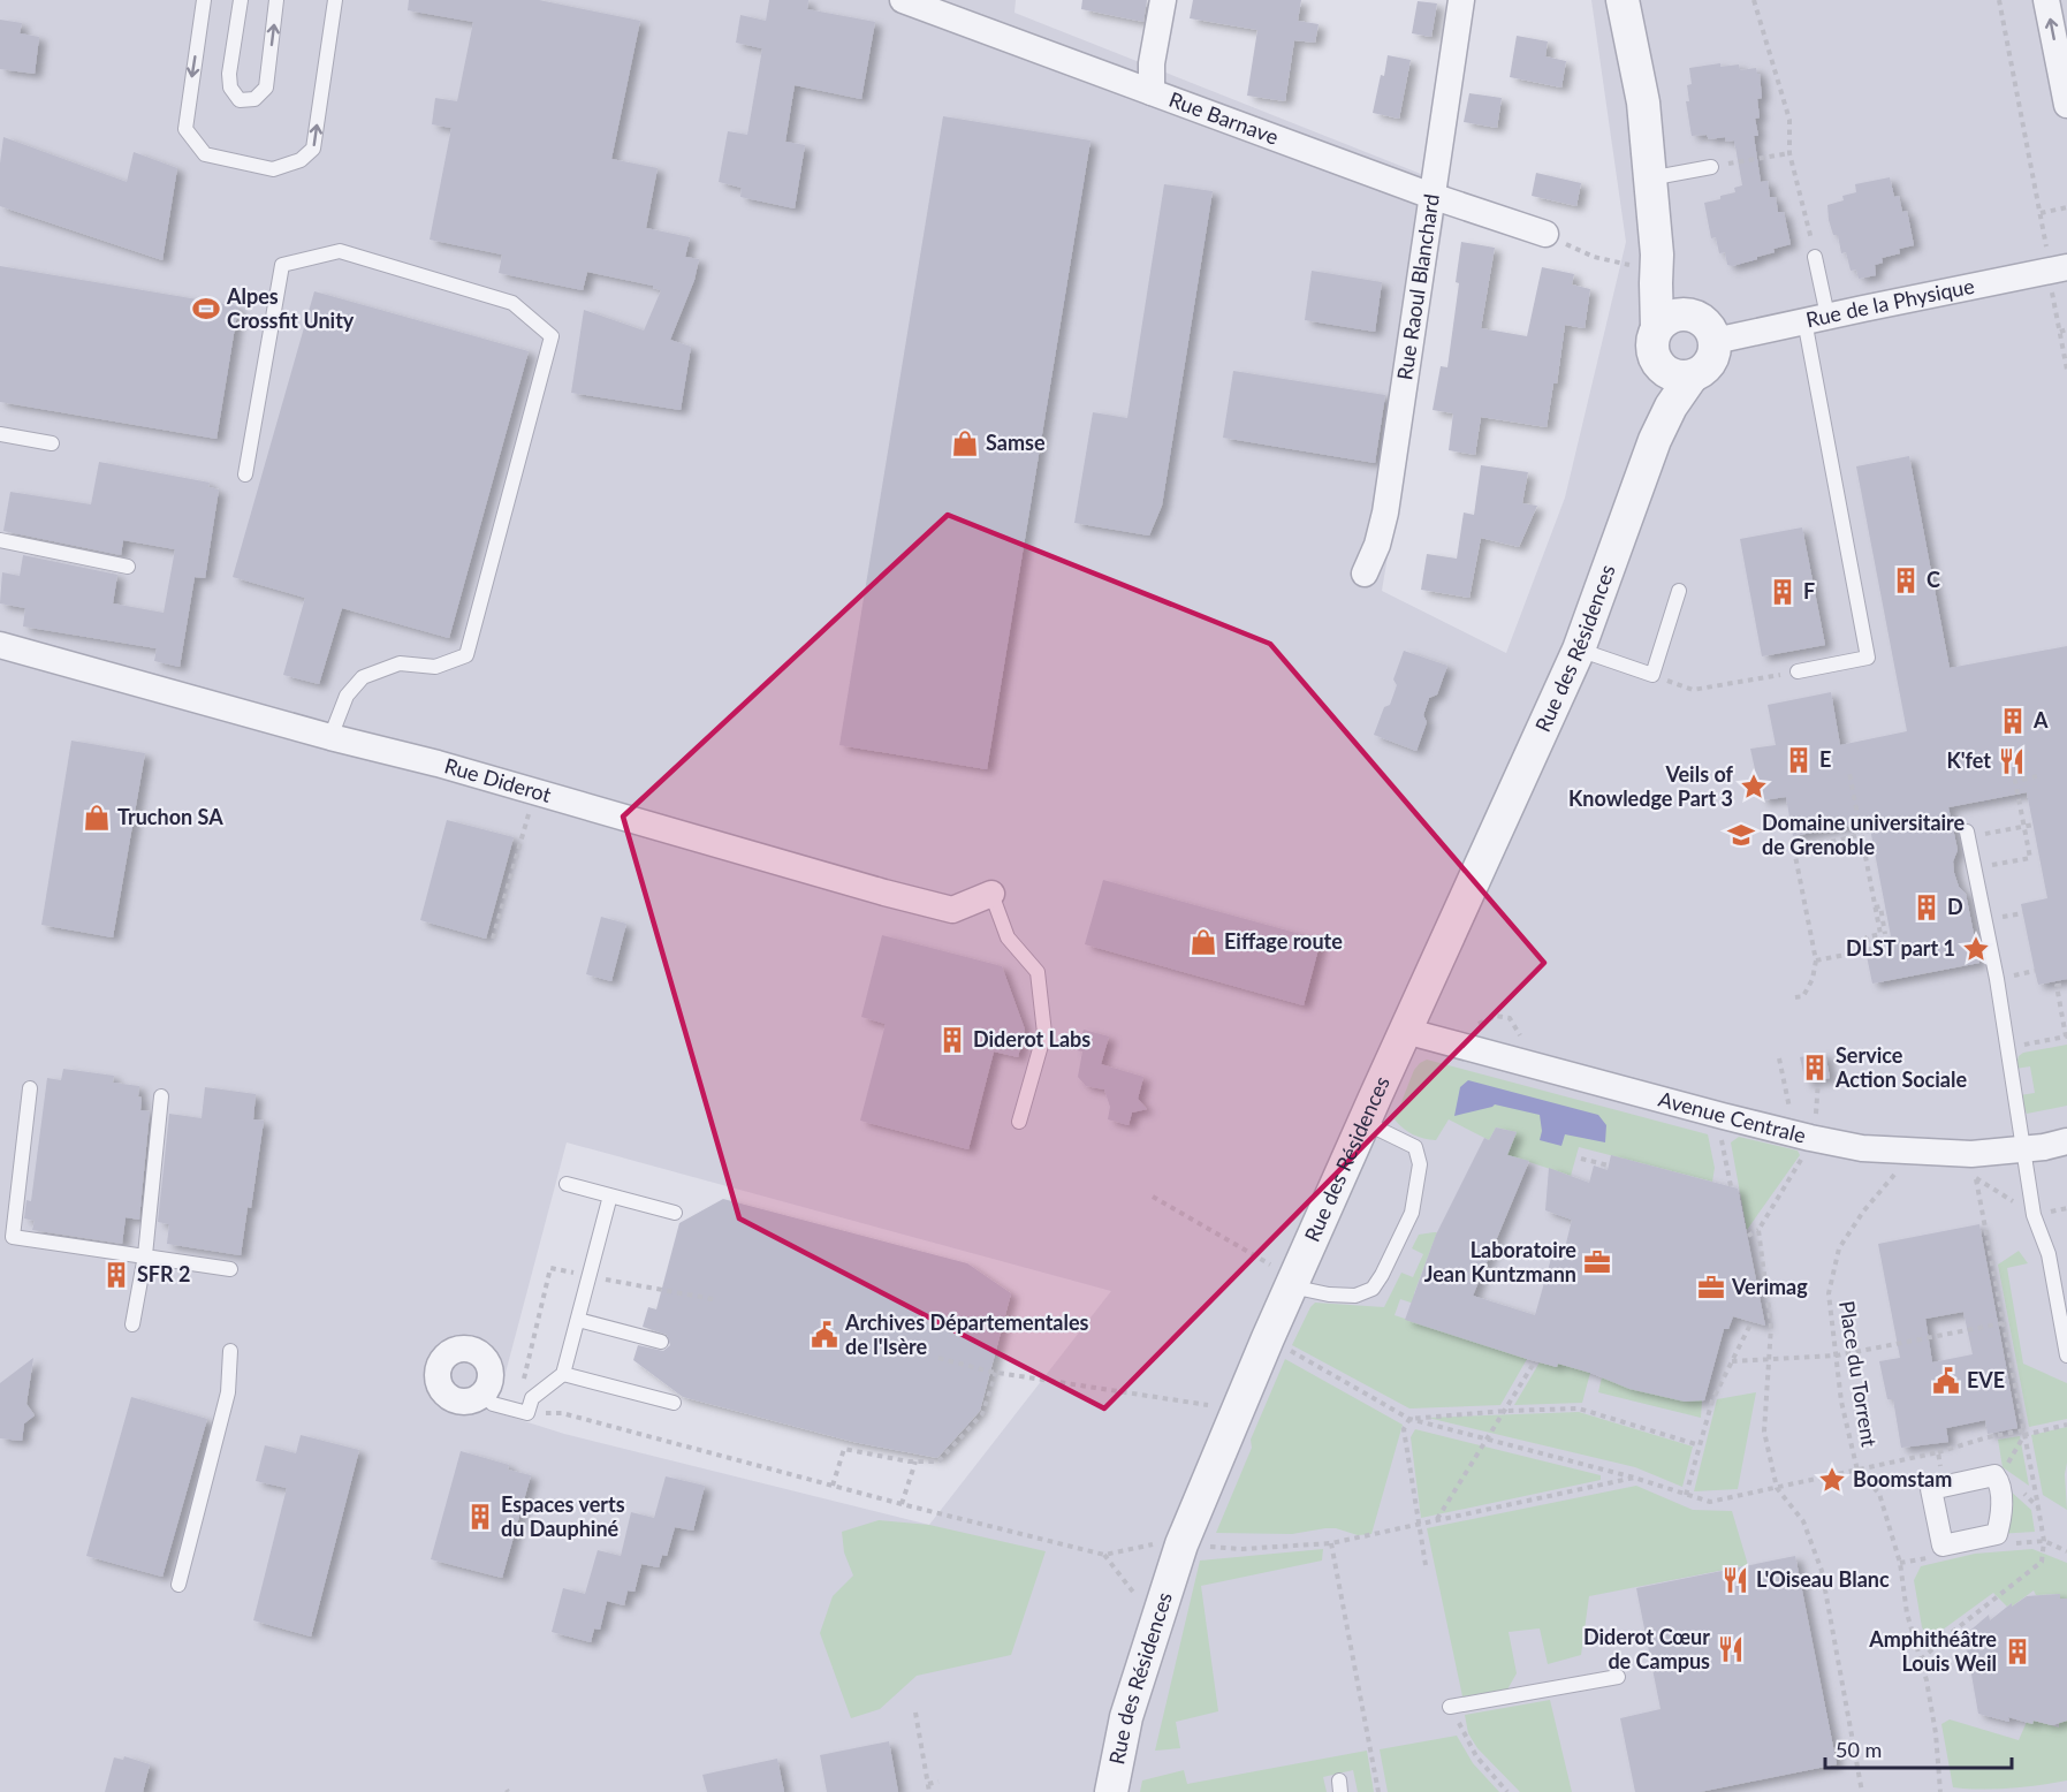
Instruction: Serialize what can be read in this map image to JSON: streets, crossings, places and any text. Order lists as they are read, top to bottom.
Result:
{
  "streets": {
    "street": [
      "Rue Barnave",
      "Rue Raoul Blanchard",
      "Rue de la Physique",
      "Rue des Résidences",
      "Rue Diderot",
      "Avenue Centrale"
    ],
    "path": ["Place du Torrent"]
  },
  "crossings": [
    ["Rue Barnave", "Rue Raoul Blanchard"],
    ["Rue de la Physique", "Rue des Résidences"],
    ["Rue des Résidences", "Avenue Centrale"]
  ],
  "places": {
    "sports": ["Alpes Crossfit Unity"],
    "shop": ["Samse", "Truchon SA", "Eiffage route"],
    "building": [
      "C",
      "F",
      "A",
      "E",
      "D",
      "Diderot Labs",
      "Service Action Sociale",
      "SFR 2",
      "Espaces verts du Dauphiné",
      "Amphithéâtre Louis Weil"
    ],
    "restaurant": ["K'fet", "L'Oiseau Blanc", "Diderot Cœur de Campus"],
    "place": ["Veils of Knowledge Part 3", "DLST part 1", "Boomstam"],
    "school or university": ["Domaine universitaire de Grenoble"],
    "office": ["Laboratoire Jean Kuntzmann", "Verimag"],
    "public building": ["Archives Départementales de l'Isère", "EVE"]
  },
  "scale_bar": "50 m"
}
